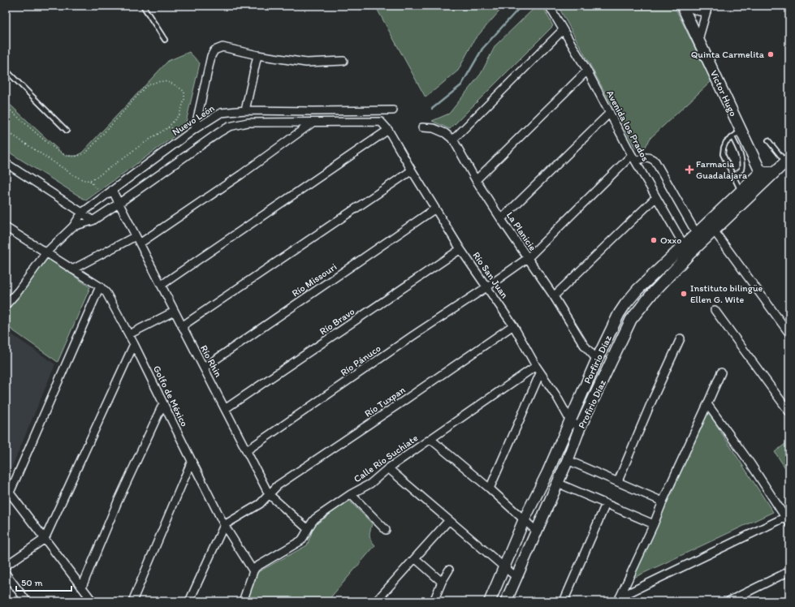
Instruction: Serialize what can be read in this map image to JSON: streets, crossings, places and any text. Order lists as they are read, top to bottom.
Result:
{
  "streets": {
    "street": [
      "Victor Hugo",
      "Nuevo León",
      "Avenida los Prados",
      "La Planicie",
      "Río San Juan",
      "Río Missouri",
      "Río Bravo",
      "Porfirio Díaz",
      "Río Pánuco",
      "Río Rhin",
      "Golfo de México",
      "Río Tuxpan",
      "Profirio Díaz",
      "Calle Río Suchiate"
    ]
  },
  "crossings": [
    ["Victor Hugo", "Porfirio Díaz"],
    ["Nuevo León", "Río Rhin"],
    ["Nuevo León", "Golfo de México"],
    ["Avenida los Prados", "Porfirio Díaz"],
    ["Avenida los Prados", "Río Pánuco"],
    ["Avenida los Prados", "Profirio Díaz"],
    ["La Planicie", "Porfirio Díaz"],
    ["La Planicie", "Río Pánuco"],
    ["Río San Juan", "Río Missouri"],
    ["Río San Juan", "Río Bravo"],
    ["Río San Juan", "Porfirio Díaz"],
    ["Río San Juan", "Río Pánuco"],
    ["Río San Juan", "Río Tuxpan"],
    ["Río San Juan", "Profirio Díaz"],
    ["Río San Juan", "Calle Río Suchiate"],
    ["Río Missouri", "Río Rhin"],
    ["Río Bravo", "Río Rhin"],
    ["Porfirio Díaz", "Profirio Díaz"],
    ["Río Pánuco", "Río Rhin"],
    ["Río Rhin", "Río Tuxpan"],
    ["Río Rhin", "Calle Río Suchiate"],
    ["Golfo de México", "Río Tuxpan"],
    ["Golfo de México", "Calle Río Suchiate"]
  ],
  "places": {
    "other": ["Quinta Carmelita", "Oxxo", "Instituto bilingüe Ellen G. Wite"],
    "health": ["Farmacia Guadalajara"]
  },
  "scale_bar": "50 m"
}
